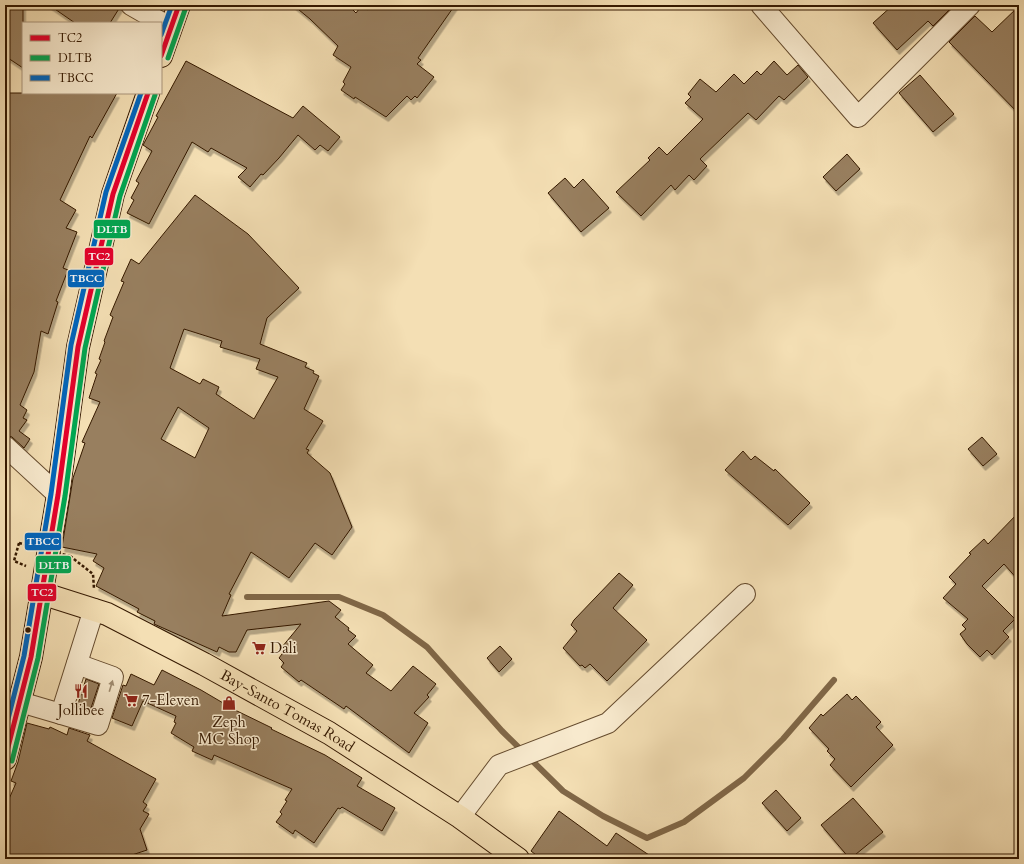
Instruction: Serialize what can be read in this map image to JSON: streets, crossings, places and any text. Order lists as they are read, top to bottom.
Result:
{
  "streets": {
    "main road": ["Bay-Santo Tomas Road"]
  },
  "places": {
    "supermarket": ["Dali", "7-Eleven"],
    "restaurant": ["Jollibee"],
    "shop": ["Zeph MC Shop"]
  },
  "lines": ["transit line TC2", "transit line TBCC", "transit line DLTB"],
  "legend": ["TC2", "DLTB", "TBCC"]
}
